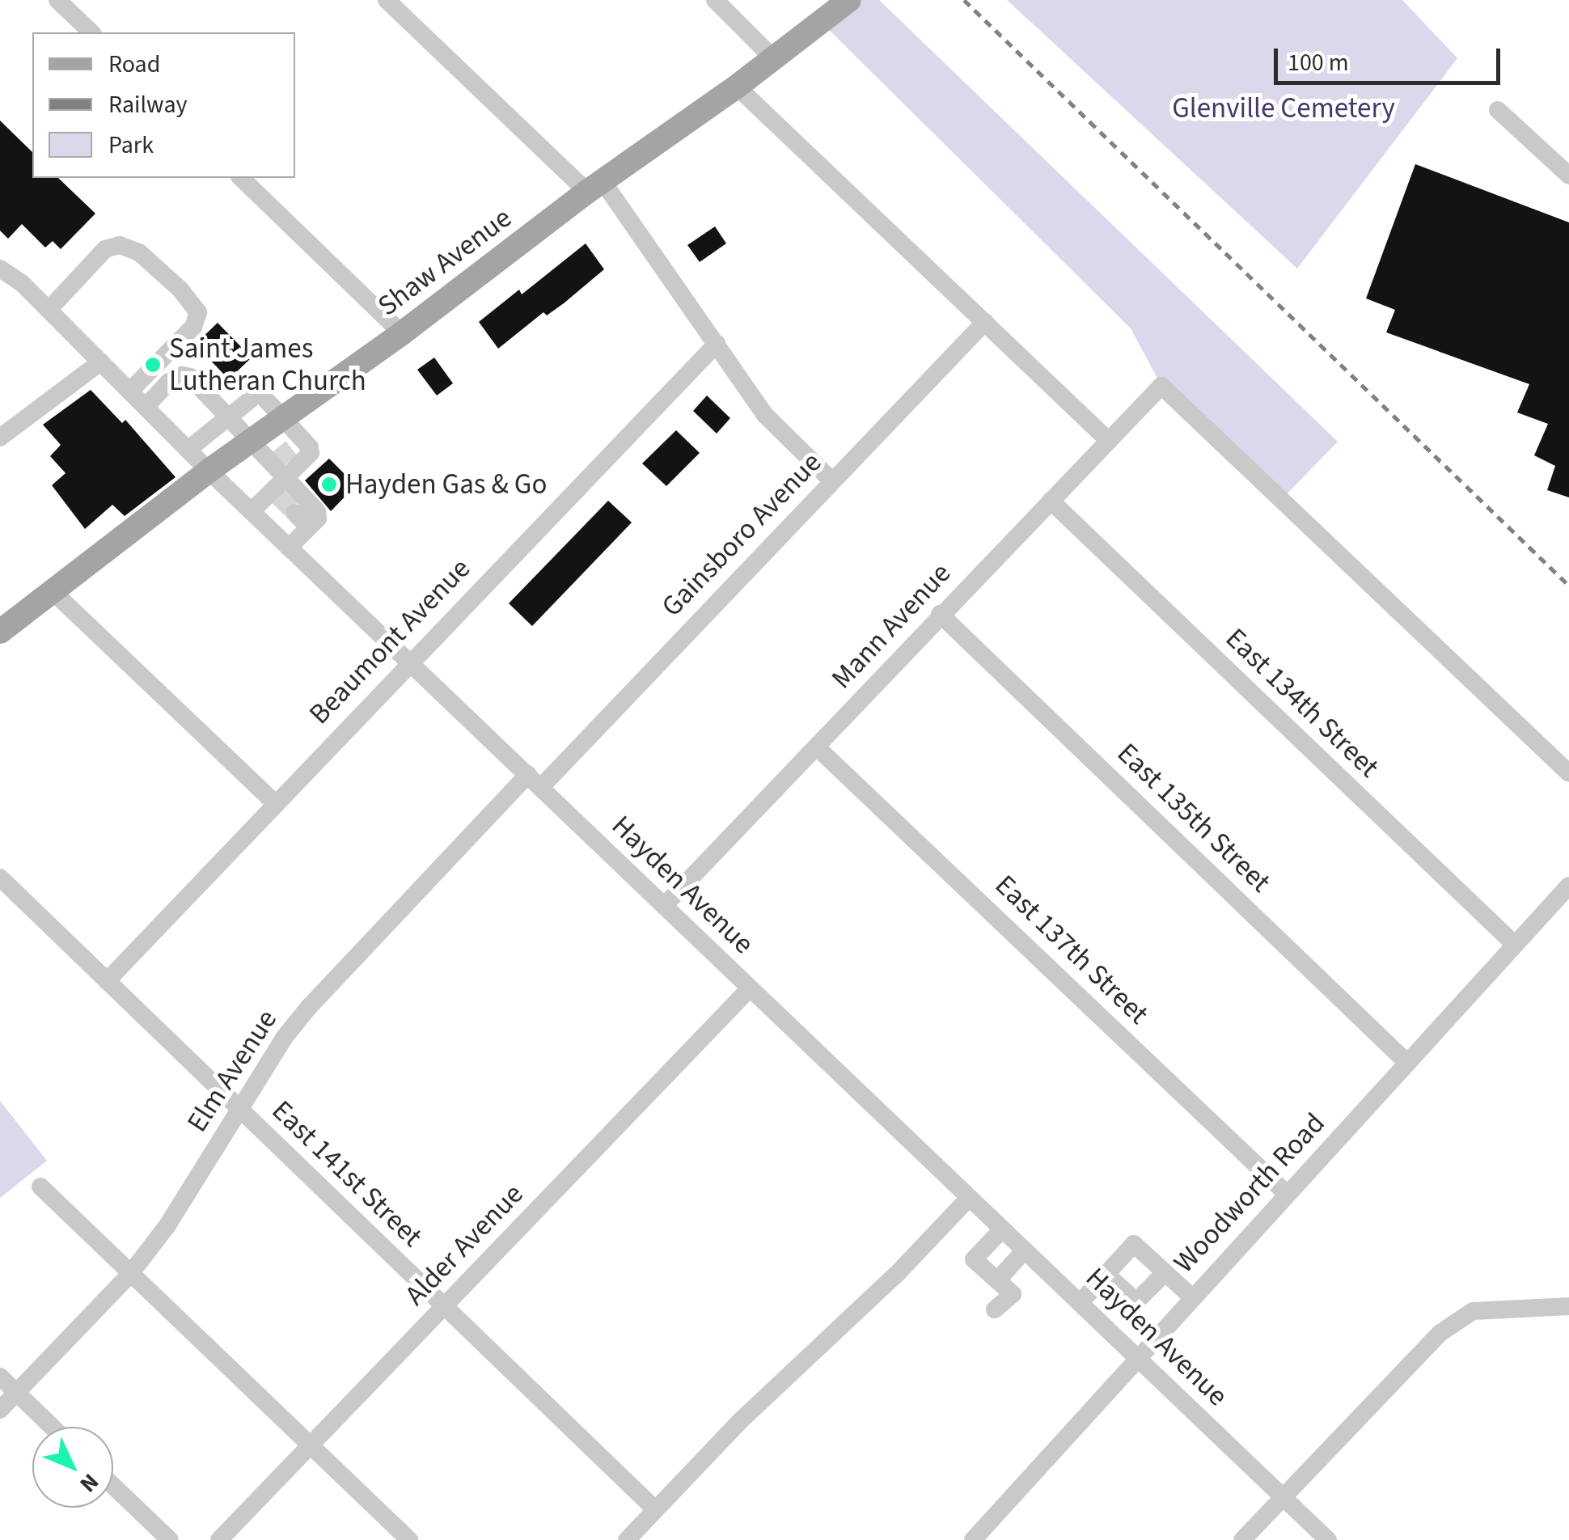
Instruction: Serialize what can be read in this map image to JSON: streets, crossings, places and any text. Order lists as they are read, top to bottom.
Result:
{
  "streets": {
    "main road": ["Shaw Avenue"],
    "street": [
      "Gainsboro Avenue",
      "Mann Avenue",
      "Beaumont Avenue",
      "East 134th Street",
      "East 135th Street",
      "Hayden Avenue",
      "East 137th Street",
      "Elm Avenue",
      "East 141st Street",
      "Woodworth Road",
      "Alder Avenue"
    ]
  },
  "crossings": [
    ["Shaw Avenue", "Hayden Avenue"],
    ["Gainsboro Avenue", "Hayden Avenue"],
    ["Gainsboro Avenue", "Elm Avenue"],
    ["Mann Avenue", "East 134th Street"],
    ["Mann Avenue", "East 135th Street"],
    ["Mann Avenue", "Hayden Avenue"],
    ["Mann Avenue", "East 137th Street"],
    ["Beaumont Avenue", "Hayden Avenue"],
    ["Beaumont Avenue", "East 141st Street"],
    ["East 134th Street", "Woodworth Road"],
    ["East 135th Street", "Woodworth Road"],
    ["Hayden Avenue", "Elm Avenue"],
    ["Hayden Avenue", "Woodworth Road"],
    ["Hayden Avenue", "Alder Avenue"],
    ["East 137th Street", "Woodworth Road"],
    ["Elm Avenue", "East 141st Street"],
    ["East 141st Street", "Alder Avenue"]
  ],
  "parks": ["Glenville Cemetery"],
  "places": ["Saint James Lutheran Church", "Hayden Gas & Go"],
  "legend": ["Road", "Railway", "Park"],
  "scale_bar": "100 m",
  "north": "bottom right"
}
